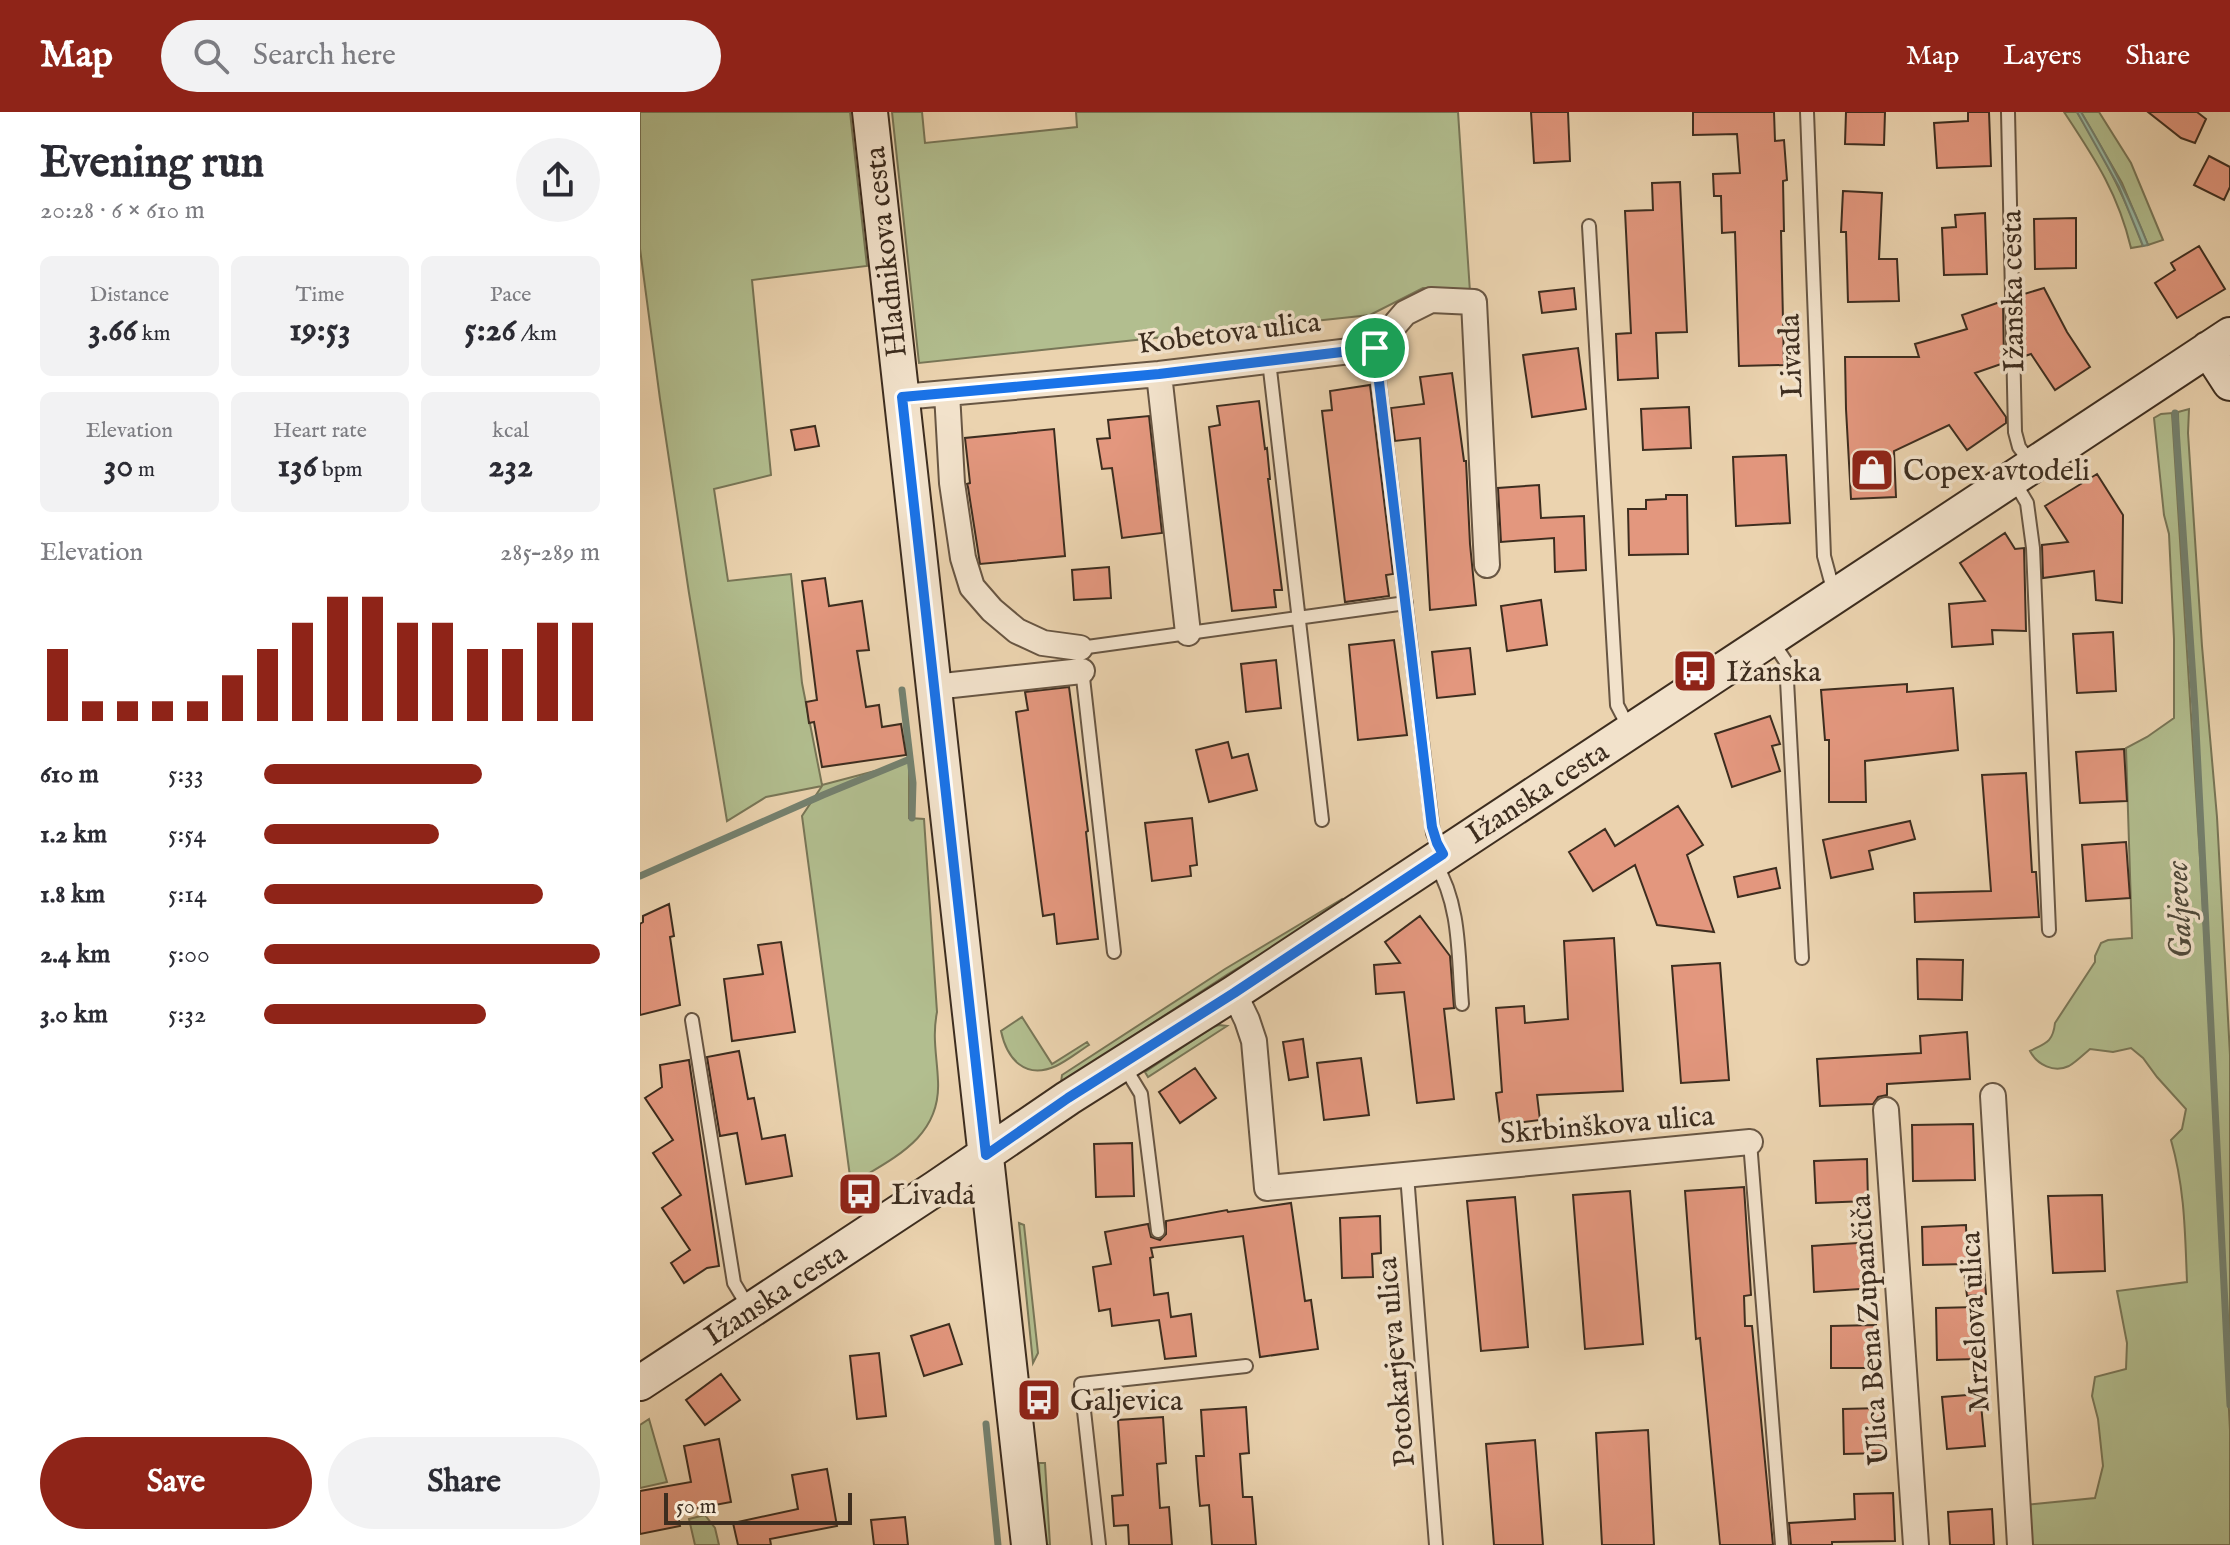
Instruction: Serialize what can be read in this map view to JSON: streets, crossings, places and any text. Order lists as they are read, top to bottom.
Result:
{
  "streets": {
    "main road": ["Hladnikova cesta", "Ižanska cesta"],
    "street": [
      "Kobetova ulica",
      "Skrbinškova ulica",
      "Mrzelova ulica",
      "Ulica Bena Zupančiča"
    ],
    "lane": ["Livada", "Potokarjeva ulica"]
  },
  "crossings": [
    ["Hladnikova cesta", "Ižanska cesta"],
    ["Hladnikova cesta", "Kobetova ulica"],
    ["Ižanska cesta", "Livada"],
    ["Ižanska cesta", "Skrbinškova ulica"],
    ["Skrbinškova ulica", "Potokarjeva ulica"]
  ],
  "water": ["Galjevec"],
  "places": {
    "shop": ["Copex avtodeli"],
    "bus stop": ["Ižanska", "Livada", "Galjevica"]
  },
  "scale_bar": "50 m",
  "page": {
    "header": "Map",
    "search": "Search here",
    "nav": ["Map", "Layers", "Share"],
    "heading": ["Evening run", "20:28 · 6 × 610 m"],
    "stats": [
      ["Distance", "3.66 km"],
      ["Time", "19:53"],
      ["Pace", "5:26 /km"],
      ["Elevation", "30 m"],
      ["Heart rate", "136 bpm"],
      ["kcal", "232"]
    ],
    "chart": ["Elevation", "285–289 m"],
    "list": [
      {
        "name": "610 m",
        "note": "5:33"
      },
      {
        "name": "1.2 km",
        "note": "5:54"
      },
      {
        "name": "1.8 km",
        "note": "5:14"
      },
      {
        "name": "2.4 km",
        "note": "5:00"
      },
      {
        "name": "3.0 km",
        "note": "5:32"
      }
    ],
    "buttons": ["Save", "Share"],
    "scale": "50 m"
  }
}
